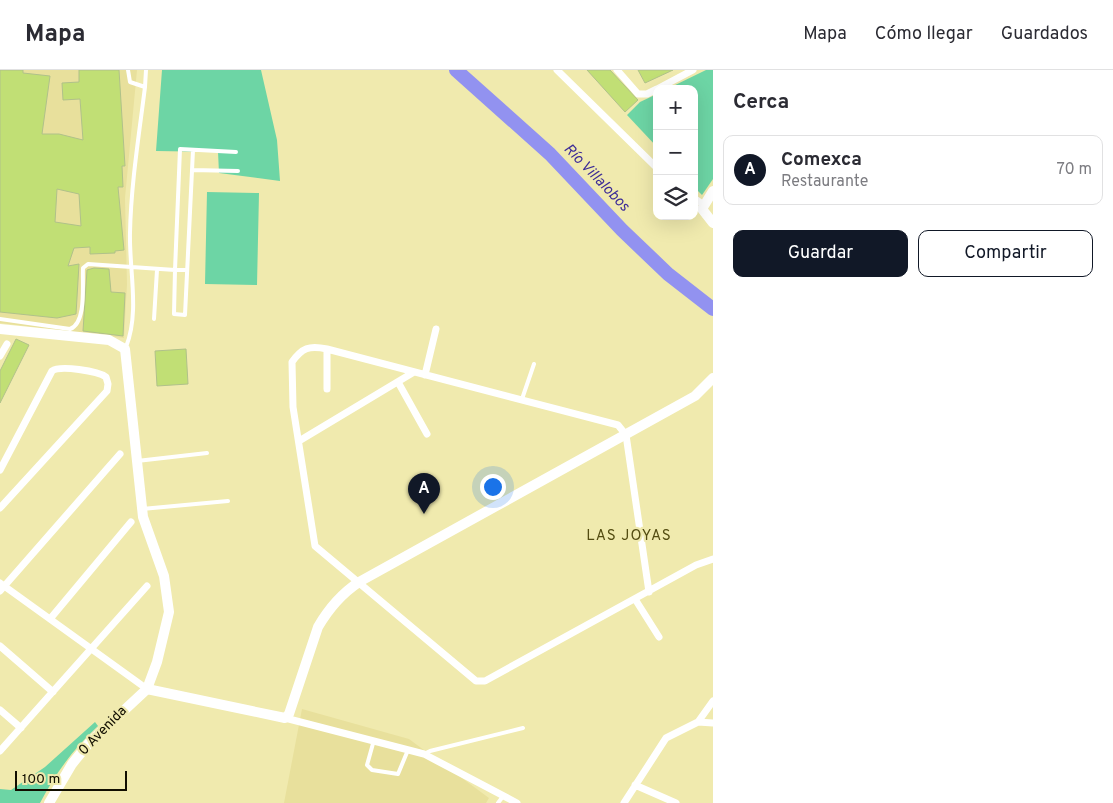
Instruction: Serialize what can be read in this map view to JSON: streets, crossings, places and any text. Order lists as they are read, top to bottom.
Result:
{
  "streets": {
    "main road": ["0 Avenida"]
  },
  "districts": ["LAS JOYAS"],
  "water": ["Río Villalobos"],
  "scale_bar": "100 m",
  "page": {
    "header": "Mapa",
    "nav": ["Mapa", "Cómo llegar", "Guardados"],
    "heading": "Cerca",
    "map_buttons": ["+", "−"],
    "list": [
      {
        "mark": "A",
        "name": "Comexca",
        "note": "Restaurante",
        "value": "70 m"
      }
    ],
    "buttons": ["Guardar", "Compartir"],
    "pins": "A",
    "scale": "100 m"
  }
}
